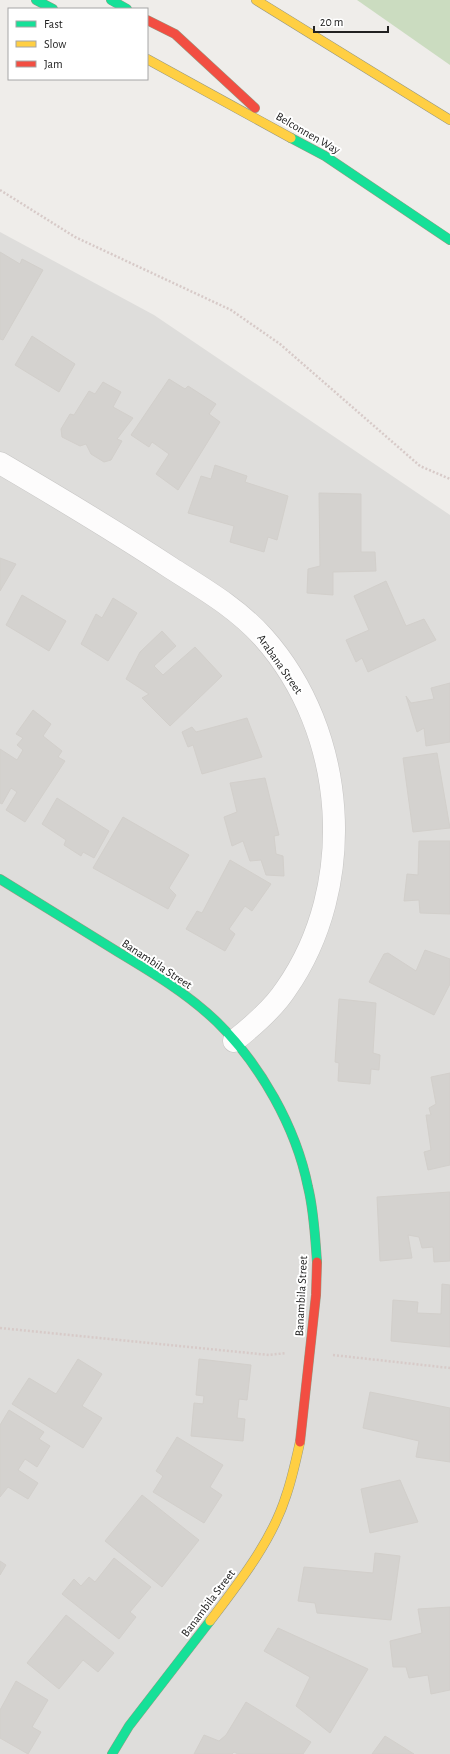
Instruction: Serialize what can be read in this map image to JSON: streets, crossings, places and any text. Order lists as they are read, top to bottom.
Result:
{
  "streets": {
    "street": ["Belconnen Way", "Arabana Street", "Banambila Street"]
  },
  "crossings": [
    ["Arabana Street", "Banambila Street"]
  ],
  "legend": ["Fast", "Slow", "Jam"],
  "scale_bar": "20 m"
}
